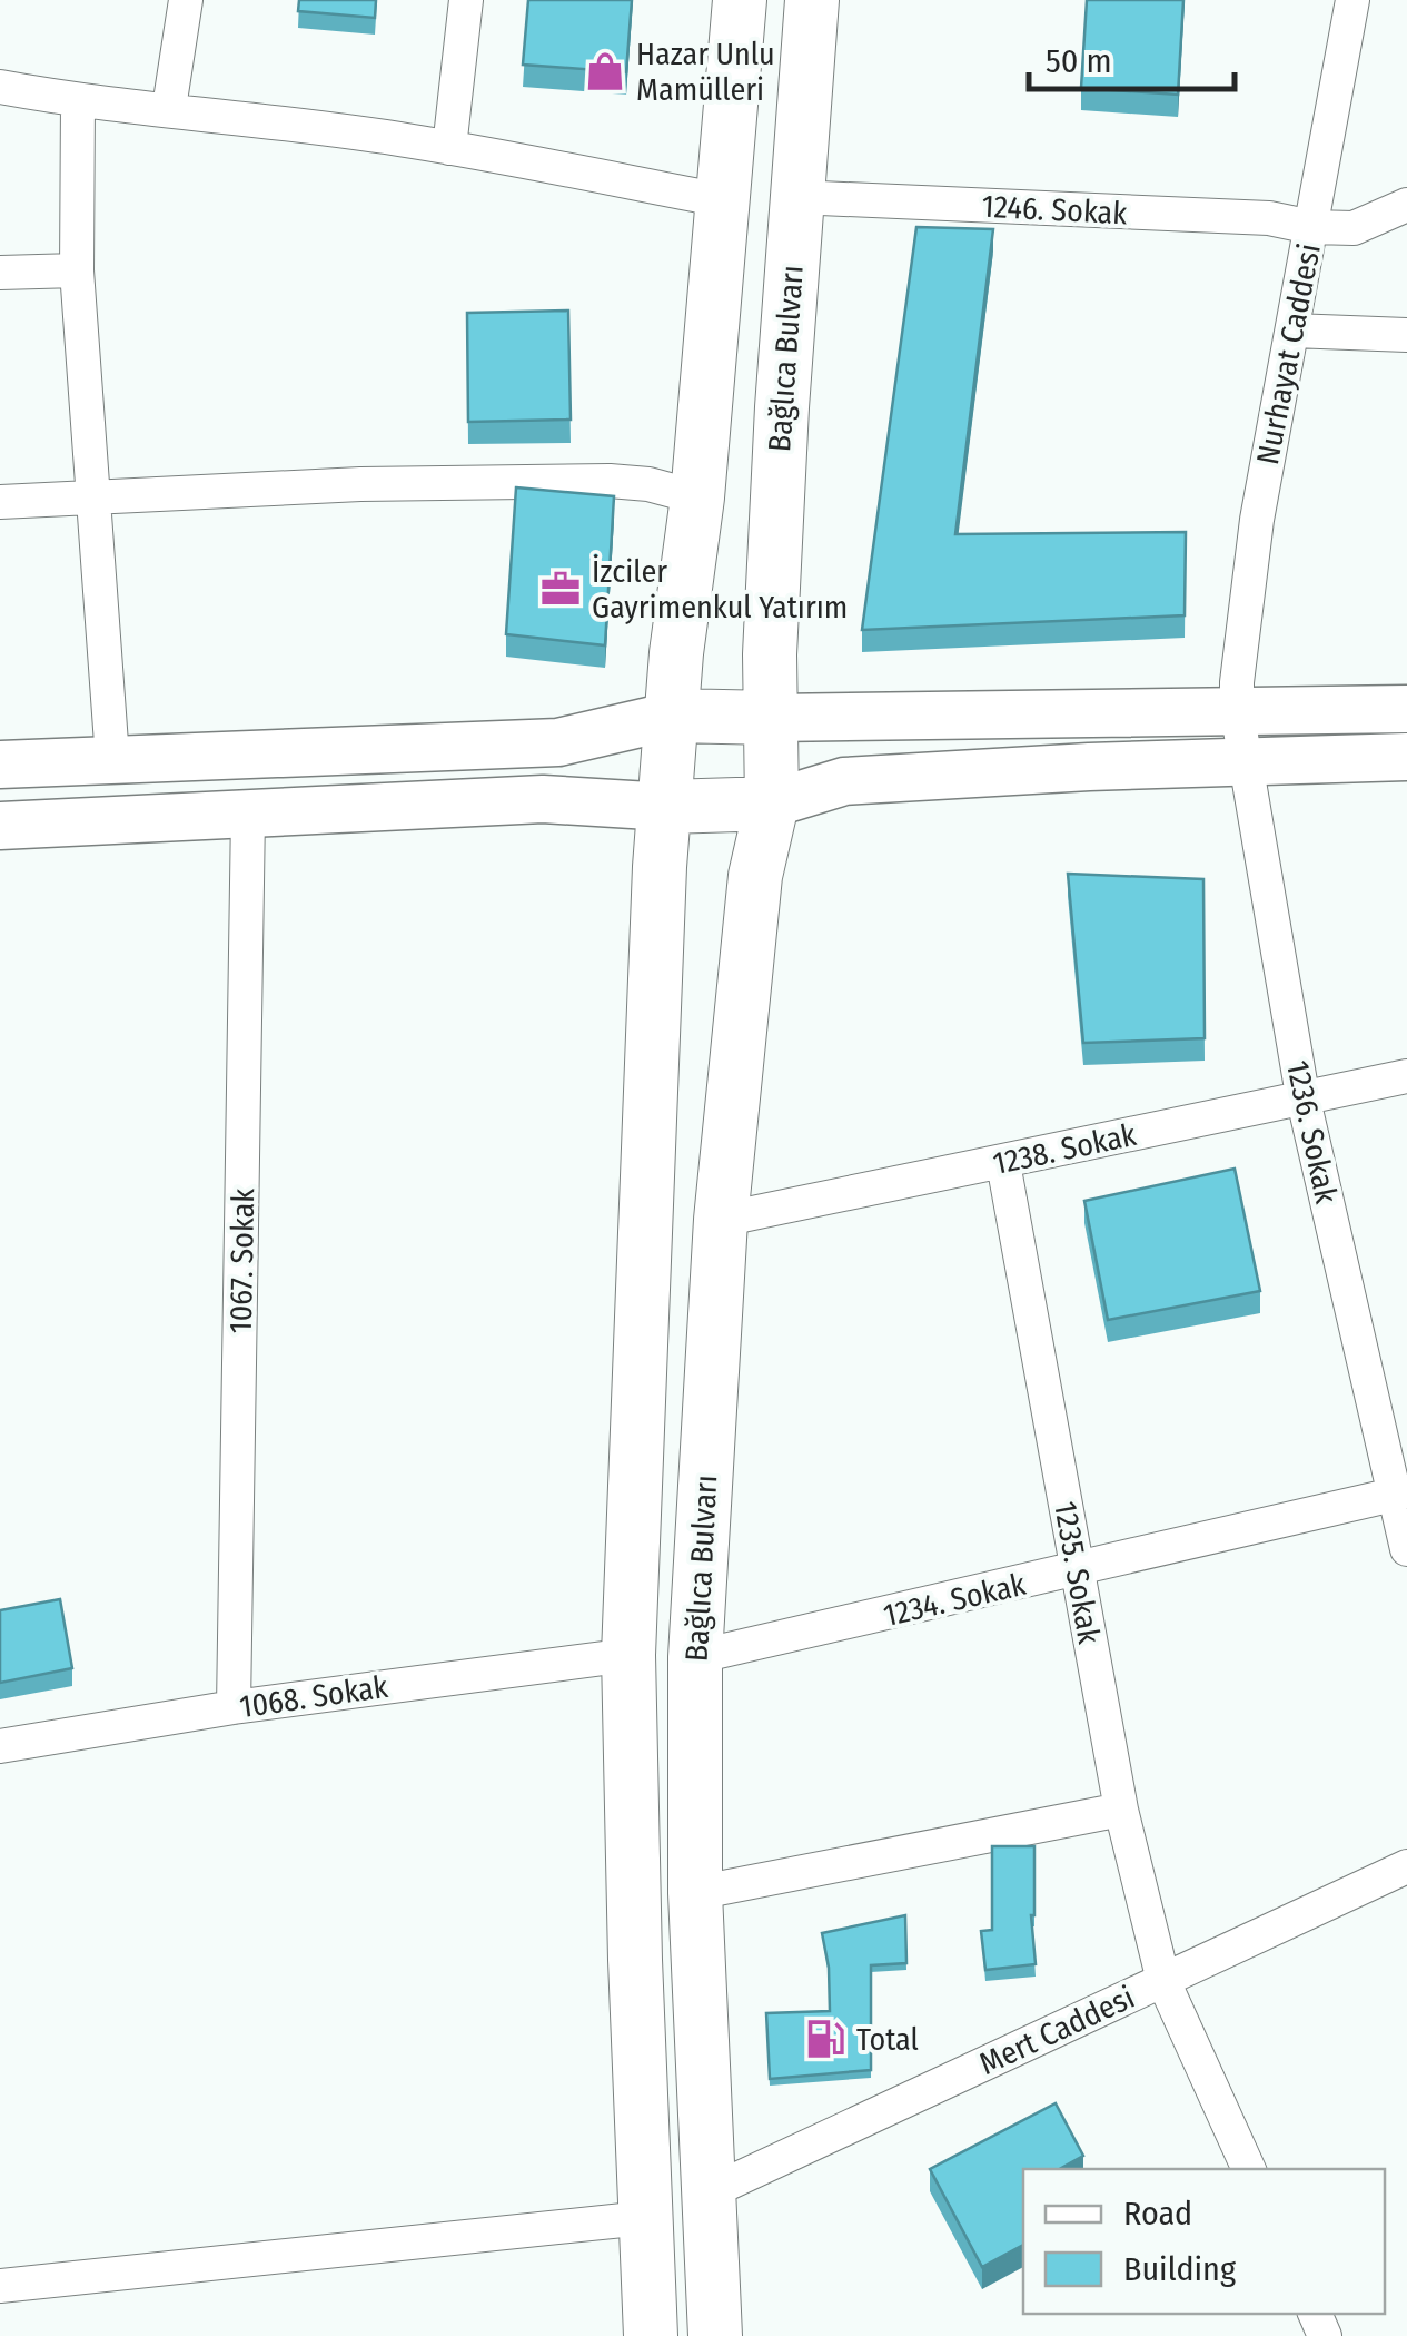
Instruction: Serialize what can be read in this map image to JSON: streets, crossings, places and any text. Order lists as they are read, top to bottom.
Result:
{
  "streets": {
    "main road": ["Bağlıca Bulvarı"],
    "street": [
      "1246. Sokak",
      "Nurhayat Caddesi",
      "1236. Sokak",
      "1238. Sokak",
      "1067. Sokak",
      "1235. Sokak",
      "1234. Sokak",
      "1068. Sokak",
      "Mert Caddesi"
    ]
  },
  "crossings": [
    ["1246. Sokak", "Nurhayat Caddesi"],
    ["1246. Sokak", "Bağlıca Bulvarı"],
    ["Nurhayat Caddesi", "1236. Sokak"],
    ["Bağlıca Bulvarı", "1238. Sokak"],
    ["Bağlıca Bulvarı", "1234. Sokak"],
    ["Bağlıca Bulvarı", "Mert Caddesi"],
    ["1236. Sokak", "1238. Sokak"],
    ["1236. Sokak", "1234. Sokak"],
    ["1238. Sokak", "1235. Sokak"],
    ["1067. Sokak", "1068. Sokak"],
    ["1235. Sokak", "1234. Sokak"],
    ["1235. Sokak", "Mert Caddesi"]
  ],
  "places": {
    "shop": ["Hazar Unlu Mamülleri"],
    "office": ["İzciler Gayrimenkul Yatırım"],
    "fuel station": ["Total"]
  },
  "legend": ["Road", "Building"],
  "scale_bar": "50 m"
}
